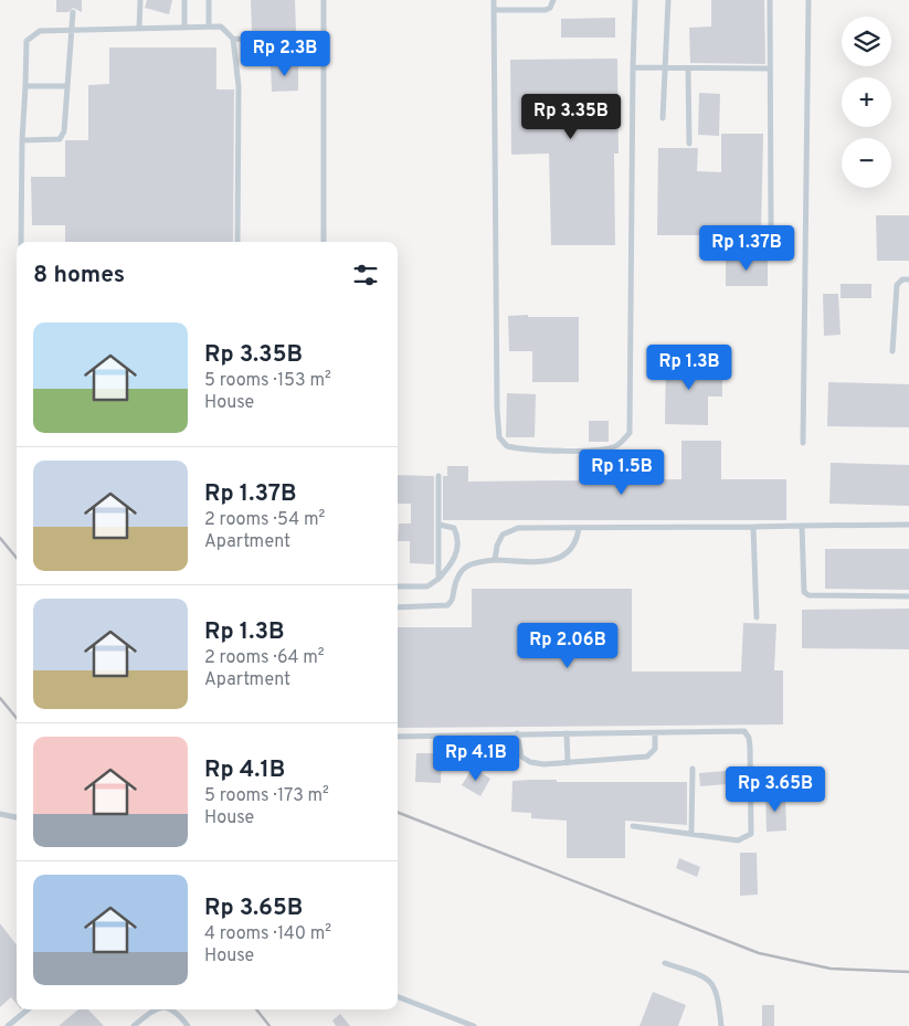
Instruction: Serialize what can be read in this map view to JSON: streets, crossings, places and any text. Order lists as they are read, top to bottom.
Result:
{
  "page": {
    "map_buttons": ["+", "−"],
    "price": [
      "Rp 2.3B",
      "Rp 3.35B",
      "Rp 1.37B",
      "Rp 1.3B",
      "Rp 1.5B",
      "Rp 2.06B",
      "Rp 4.1B",
      "Rp 3.65B"
    ],
    "heading": "8 homes",
    "list": [
      {
        "name": "Rp 3.35B",
        "note": "5 rooms · 153 m² · House"
      },
      {
        "name": "Rp 1.37B",
        "note": "2 rooms · 54 m² · Apartment"
      },
      {
        "name": "Rp 1.3B",
        "note": "2 rooms · 64 m² · Apartment"
      },
      {
        "name": "Rp 4.1B",
        "note": "5 rooms · 173 m² · House"
      },
      {
        "name": "Rp 3.65B",
        "note": "4 rooms · 140 m² · House"
      }
    ]
  }
}
